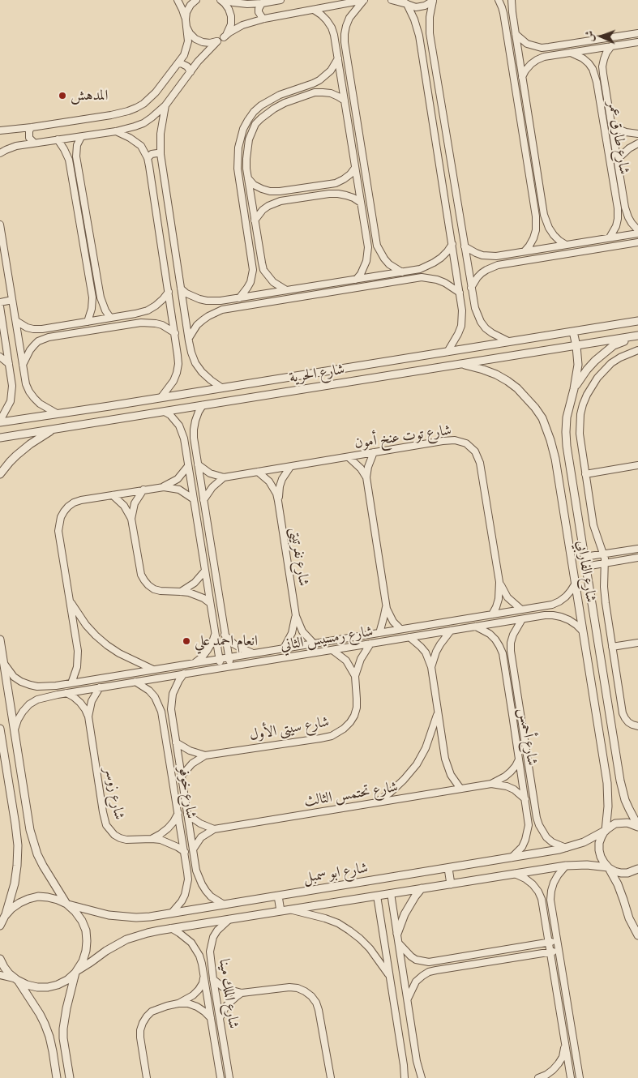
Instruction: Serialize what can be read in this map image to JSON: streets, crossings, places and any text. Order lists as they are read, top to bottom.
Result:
{
  "streets": {
    "street": [
      "شارع طارق عمر",
      "شارع الحرية",
      "شارع توت عنخ أمون",
      "شارع نفرتيتى",
      "شارع الفارابي",
      "شارع رمسيس الثاني",
      "شارع سيتى الأول",
      "شارع أحمس",
      "شارع خوفو",
      "شارع زوسر",
      "شارع تحتمس الثالث",
      "شارع ابو سمبل",
      "شارع الملك مينا"
    ]
  },
  "crossings": [
    ["شارع الحرية", "شارع الفارابي"],
    ["شارع توت عنخ أمون", "شارع نفرتيتى"],
    ["شارع توت عنخ أمون", "شارع رمسيس الثاني"],
    ["شارع نفرتيتى", "شارع رمسيس الثاني"],
    ["شارع الفارابي", "شارع رمسيس الثاني"],
    ["شارع الفارابي", "شارع ابو سمبل"],
    ["شارع رمسيس الثاني", "شارع سيتى الأول"],
    ["شارع رمسيس الثاني", "شارع أحمس"],
    ["شارع رمسيس الثاني", "شارع خوفو"],
    ["شارع رمسيس الثاني", "شارع زوسر"],
    ["شارع سيتى الأول", "شارع خوفو"],
    ["شارع أحمس", "شارع تحتمس الثالث"],
    ["شارع أحمس", "شارع ابو سمبل"],
    ["شارع خوفو", "شارع زوسر"],
    ["شارع خوفو", "شارع تحتمس الثالث"],
    ["شارع خوفو", "شارع ابو سمبل"],
    ["شارع ابو سمبل", "شارع الملك مينا"]
  ],
  "places": ["المدهش", "انعام احمد علي"],
  "north": "left"
}
